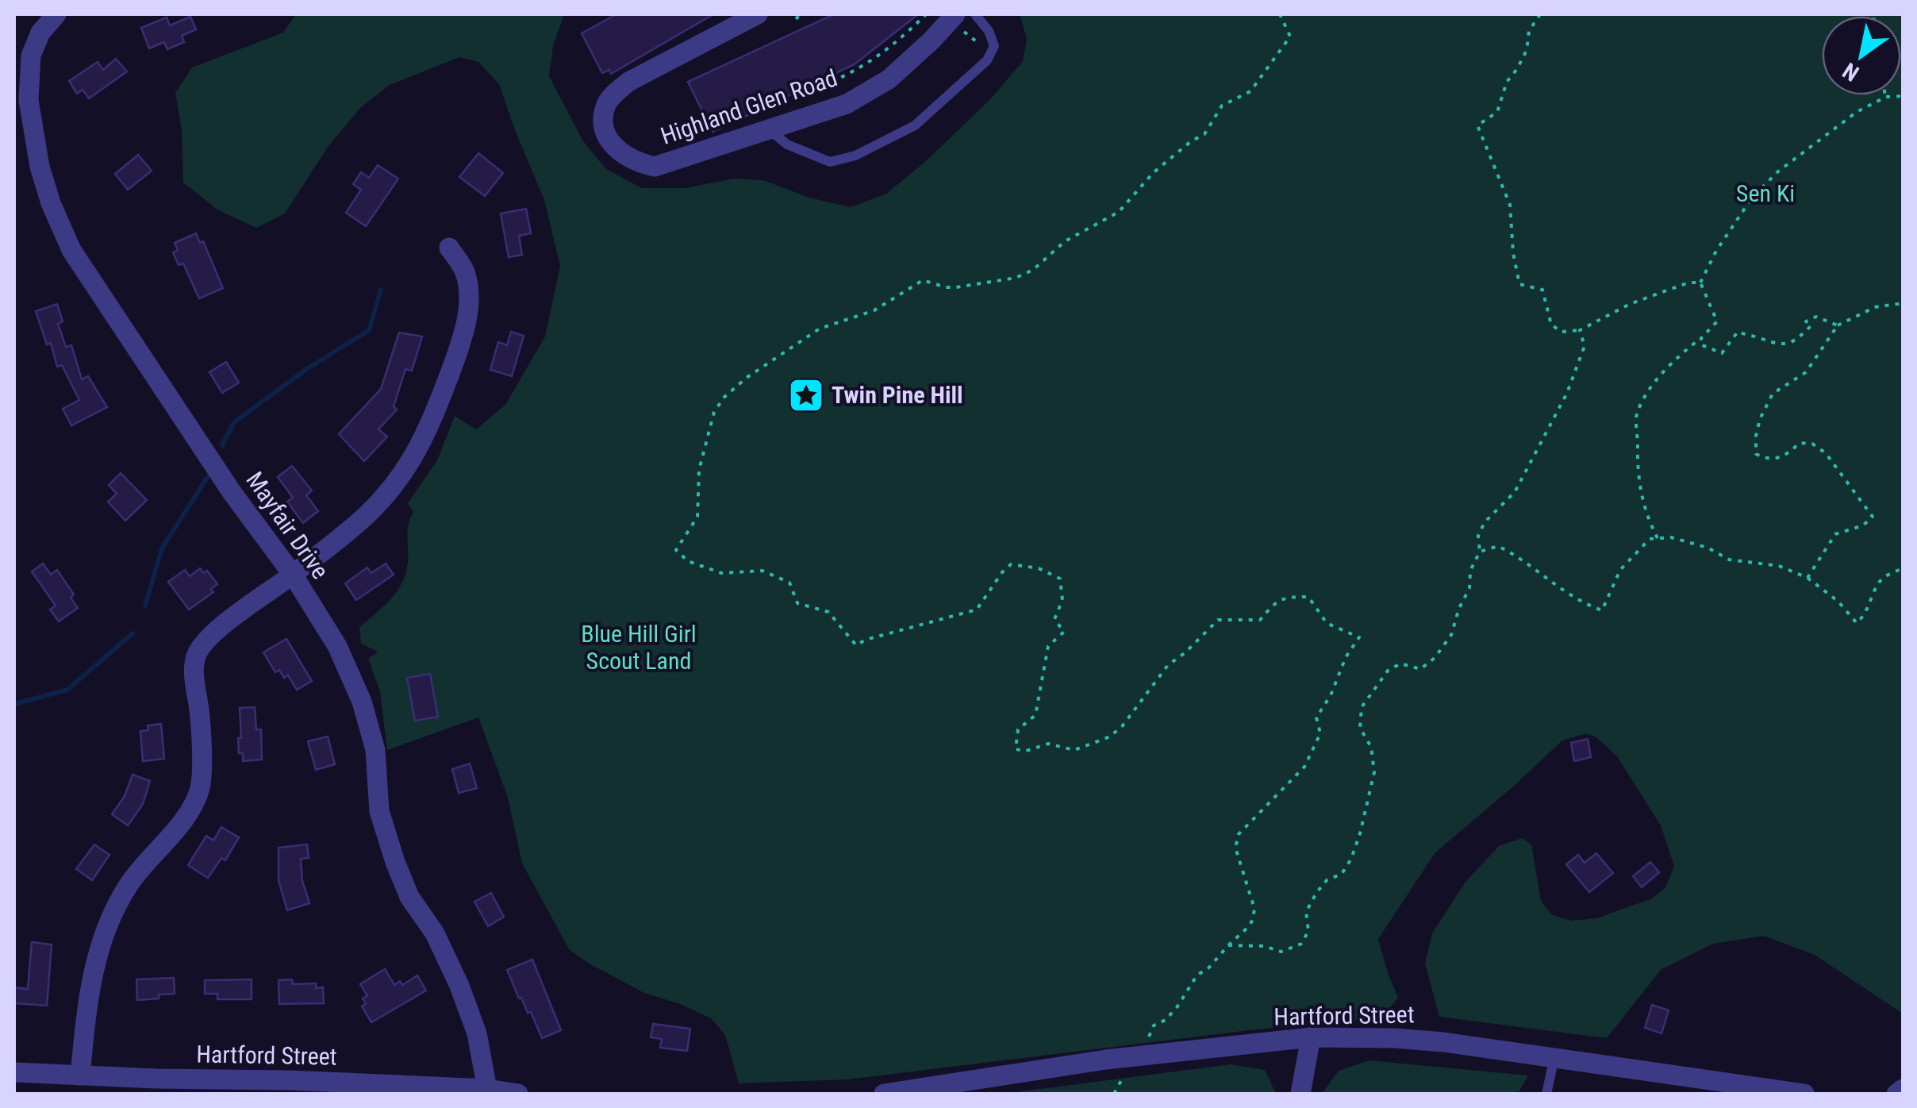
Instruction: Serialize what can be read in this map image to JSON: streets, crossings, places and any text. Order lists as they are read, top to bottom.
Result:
{
  "streets": {
    "street": ["Highland Glen Road", "Mayfair Drive", "Hartford Street"]
  },
  "crossings": [
    ["Mayfair Drive", "Hartford Street"]
  ],
  "parks": ["Sen Ki", "Blue Hill Girl Scout Land"],
  "places": {
    "place": ["Twin Pine Hill"]
  },
  "north": "bottom left"
}
